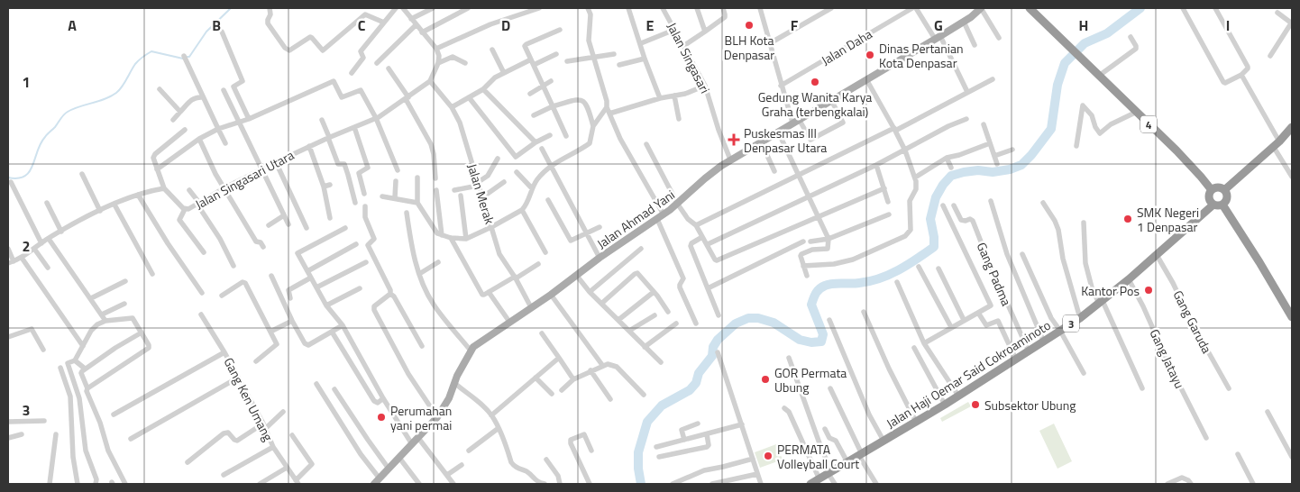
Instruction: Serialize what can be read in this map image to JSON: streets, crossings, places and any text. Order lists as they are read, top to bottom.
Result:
{
  "streets": {
    "highway": ["4", "3", "Jalan Haji Oemar Said Cokroaminoto"],
    "main road": ["Jalan Ahmad Yani"],
    "street": [
      "Jalan Daha",
      "Jalan Singasari",
      "Jalan Singasari Utara",
      "Jalan Merak",
      "Gang Padma",
      "Gang Garuda",
      "Gang Jatayu",
      "Gang Ken Umang"
    ]
  },
  "crossings": [
    ["Jalan Singasari", "Jalan Ahmad Yani"],
    ["4", "Jalan Haji Oemar Said Cokroaminoto"],
    ["Jalan Singasari Utara", "Jalan Merak"],
    ["Jalan Merak", "Jalan Ahmad Yani"],
    ["Gang Padma", "Jalan Haji Oemar Said Cokroaminoto"],
    ["Gang Garuda", "Jalan Haji Oemar Said Cokroaminoto"],
    ["Gang Jatayu", "Jalan Haji Oemar Said Cokroaminoto"]
  ],
  "places": {
    "other": [
      "BLH Kota Denpasar",
      "Dinas Pertanian Kota Denpasar",
      "Gedung Wanita Karya Graha (terbengkalai)",
      "SMK Negeri 1 Denpasar",
      "Kantor Pos",
      "GOR Permata Ubung",
      "Subsektor Ubung",
      "Perumahan yani permai",
      "PERMATA Volleyball Court"
    ],
    "health": ["Puskesmas III Denpasar Utara"]
  },
  "grid": {
    "columns": [
      "A",
      "B",
      "C",
      "D",
      "E",
      "F",
      "G",
      "H",
      "I"
    ],
    "rows": ["1", "2", "3"]
  }
}
